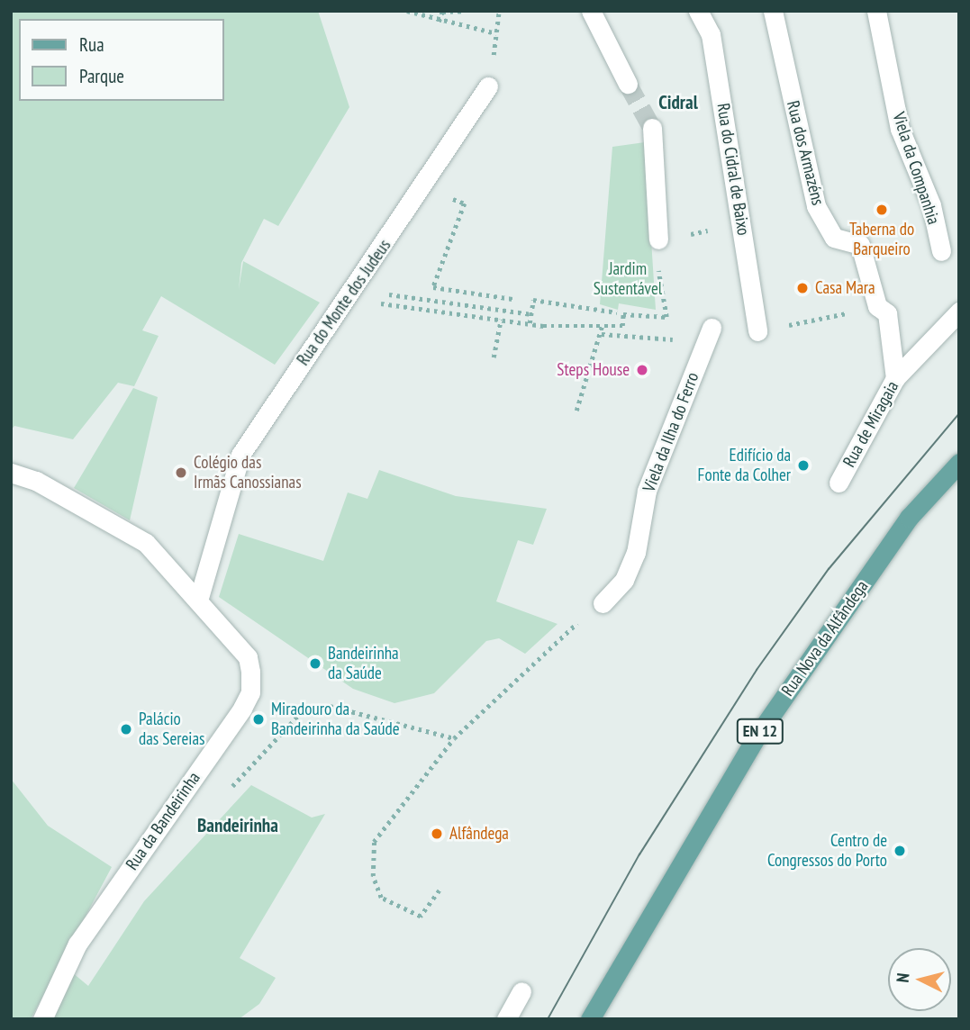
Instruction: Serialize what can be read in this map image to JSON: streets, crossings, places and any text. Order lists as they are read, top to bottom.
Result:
{
  "streets": {
    "main road": ["Rua Nova da Alfândega", "EN 12"],
    "street": [
      "Rua dos Armazéns",
      "Viela da Companhia",
      "Rua do Cidral de Baixo",
      "Rua do Monte dos Judeus",
      "Rua de Miragaia",
      "Viela da Ilha do Ferro",
      "Rua da Bandeirinha"
    ]
  },
  "crossings": [
    ["Rua dos Armazéns", "Rua de Miragaia"],
    ["Rua do Monte dos Judeus", "Rua da Bandeirinha"]
  ],
  "districts": ["Cidral", "Bandeirinha"],
  "parks": ["Jardim Sustentável"],
  "places": [
    "Taberna do Barqueiro",
    "Casa Mara",
    "Steps House",
    "Edifício da Fonte da Colher",
    "Colégio das Irmãs Canossianas",
    "Bandeirinha da Saúde",
    "Miradouro da Bandeirinha da Saúde",
    "Palácio das Sereias",
    "Alfândega",
    "Centro de Congressos do Porto"
  ],
  "legend": ["Rua", "Parque"],
  "north": "left"
}
